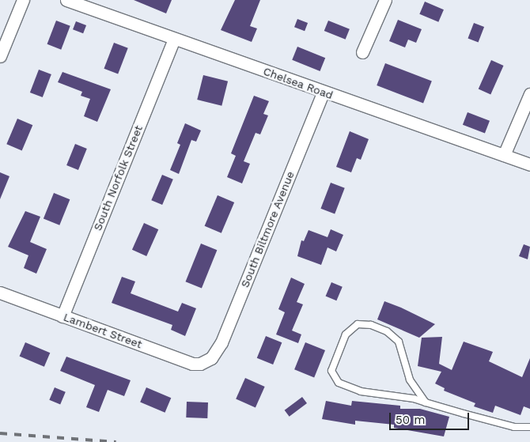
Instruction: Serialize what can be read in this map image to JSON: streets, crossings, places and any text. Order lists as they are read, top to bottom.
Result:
{
  "streets": {
    "street": [
      "Chelsea Road",
      "South Norfolk Street",
      "South Biltmore Avenue",
      "Lambert Street"
    ]
  },
  "crossings": [
    ["Chelsea Road", "South Norfolk Street"],
    ["Chelsea Road", "South Biltmore Avenue"],
    ["South Norfolk Street", "Lambert Street"],
    ["South Biltmore Avenue", "Lambert Street"]
  ],
  "scale_bar": "50 m"
}
